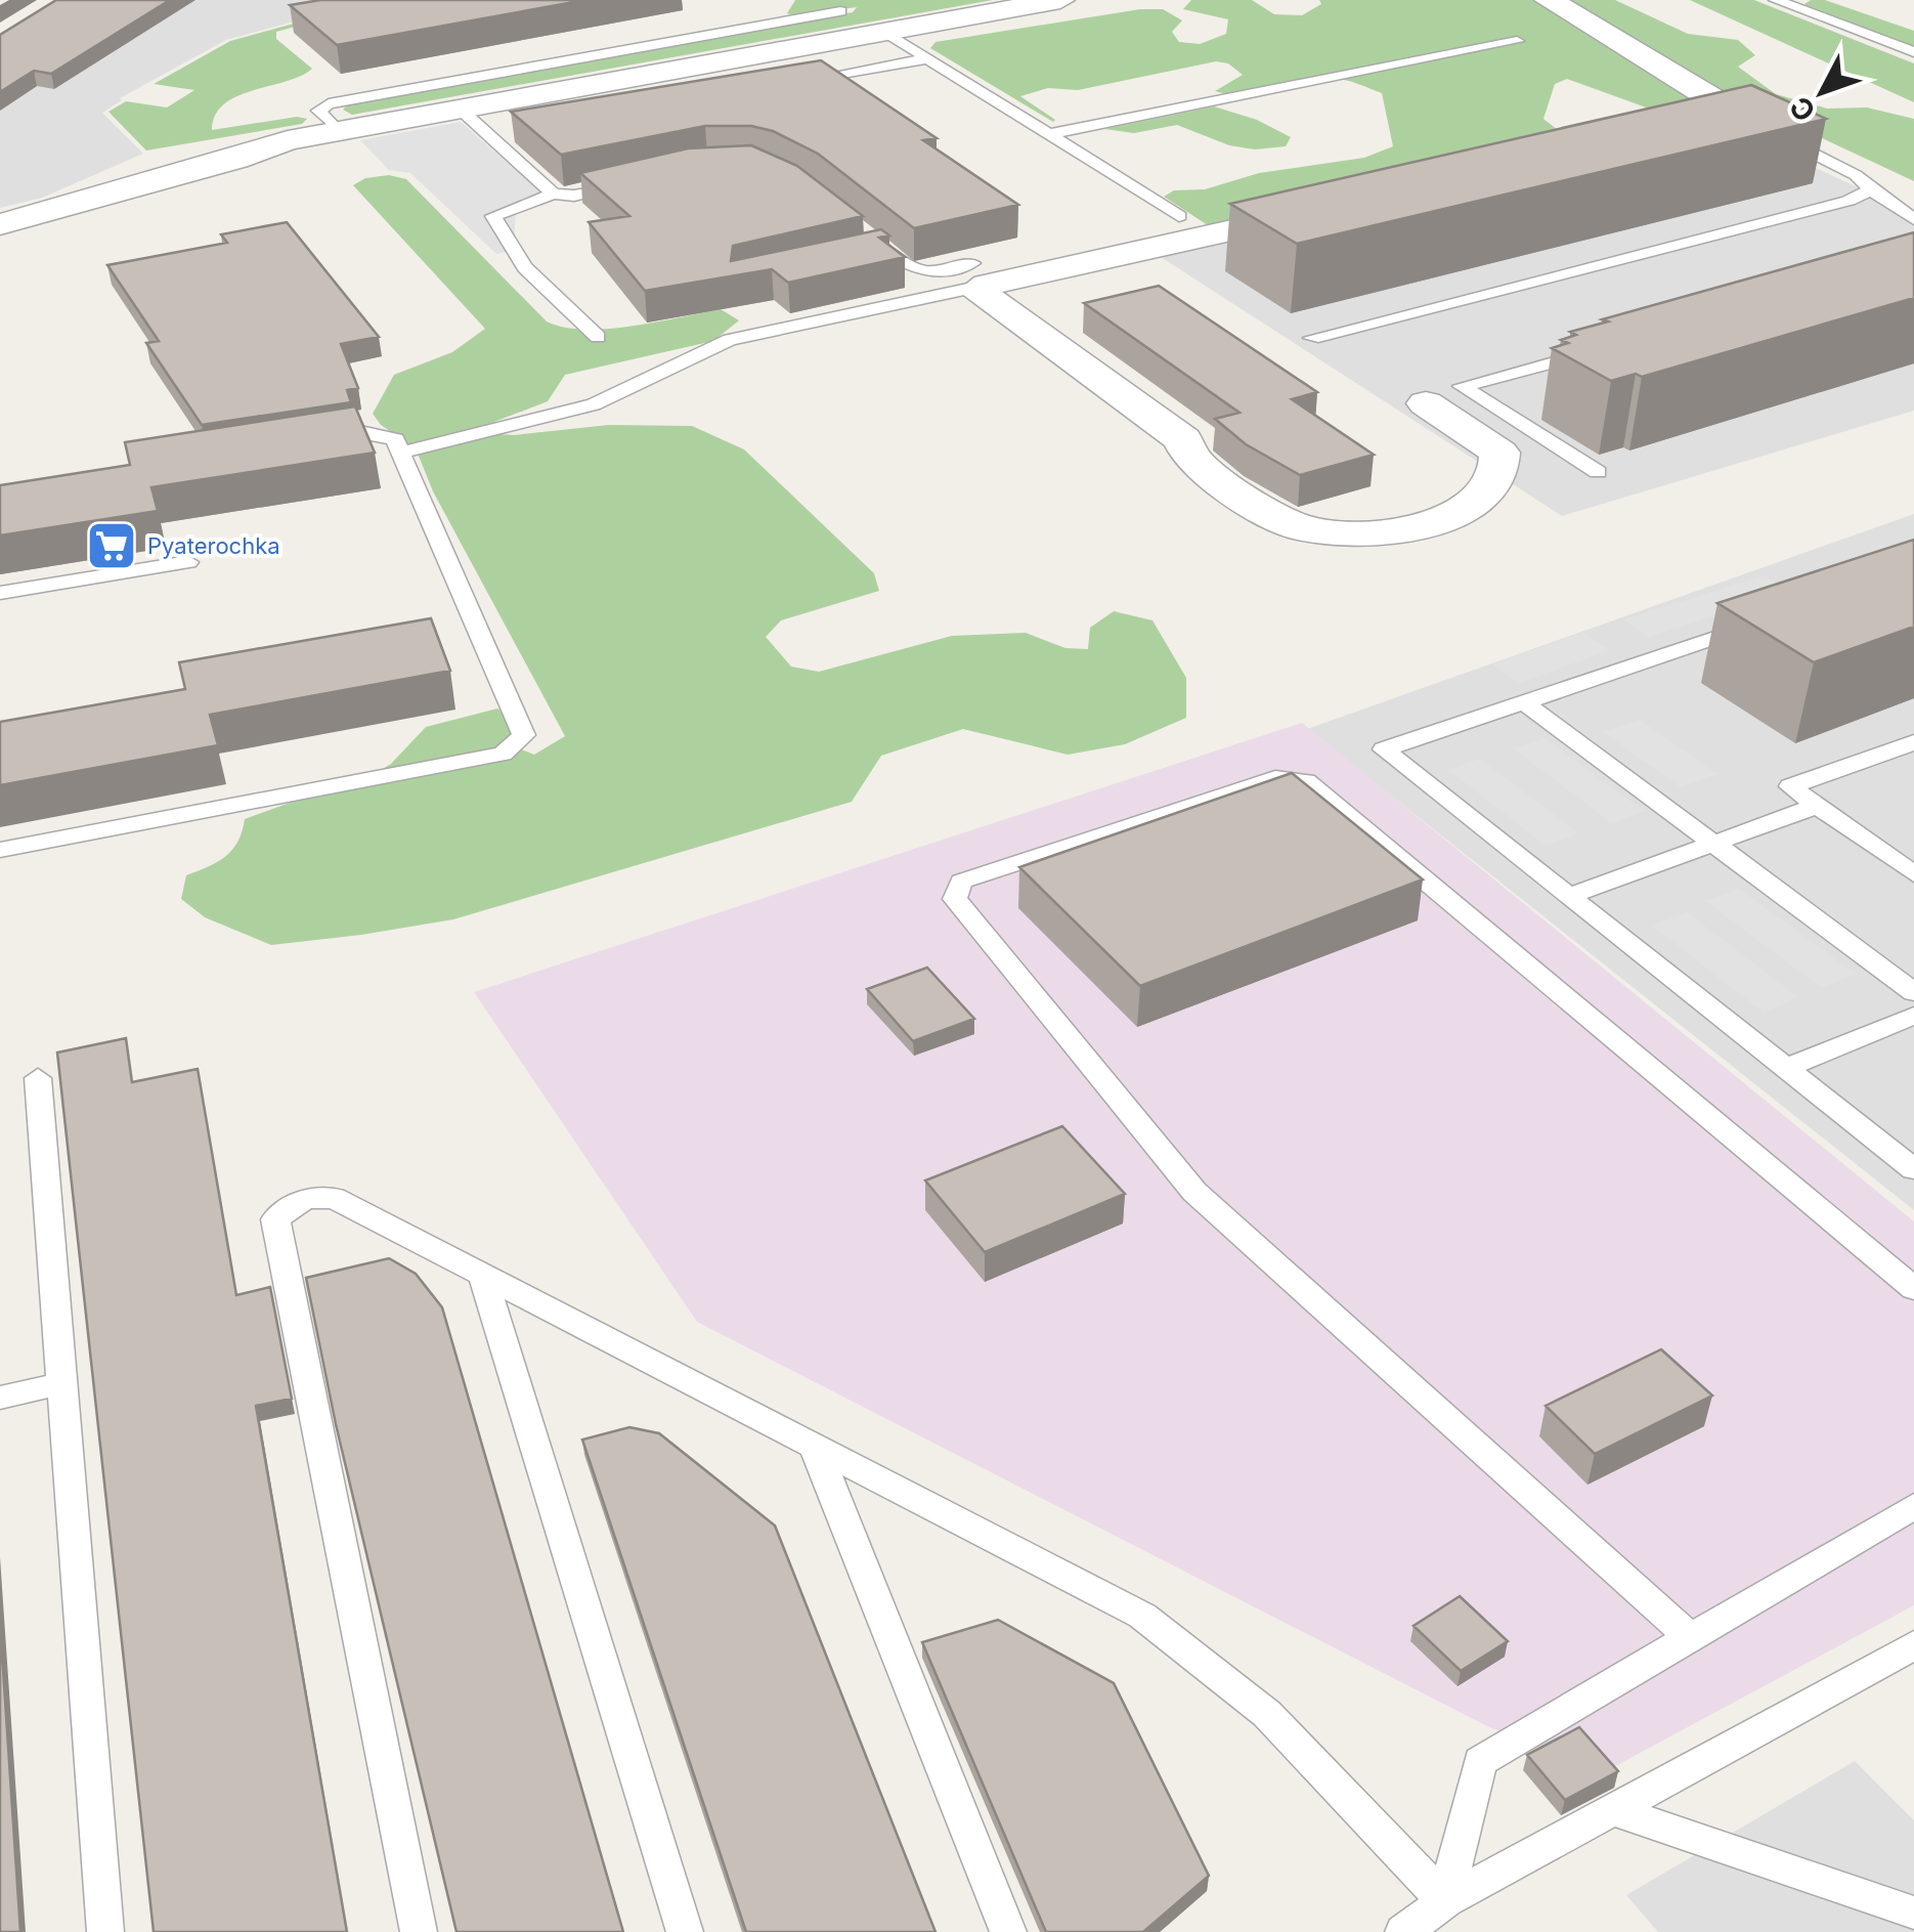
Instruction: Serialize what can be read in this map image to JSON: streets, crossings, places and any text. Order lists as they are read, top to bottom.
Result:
{
  "places": {
    "supermarket": ["Pyaterochka"]
  },
  "north": "bottom left"
}
